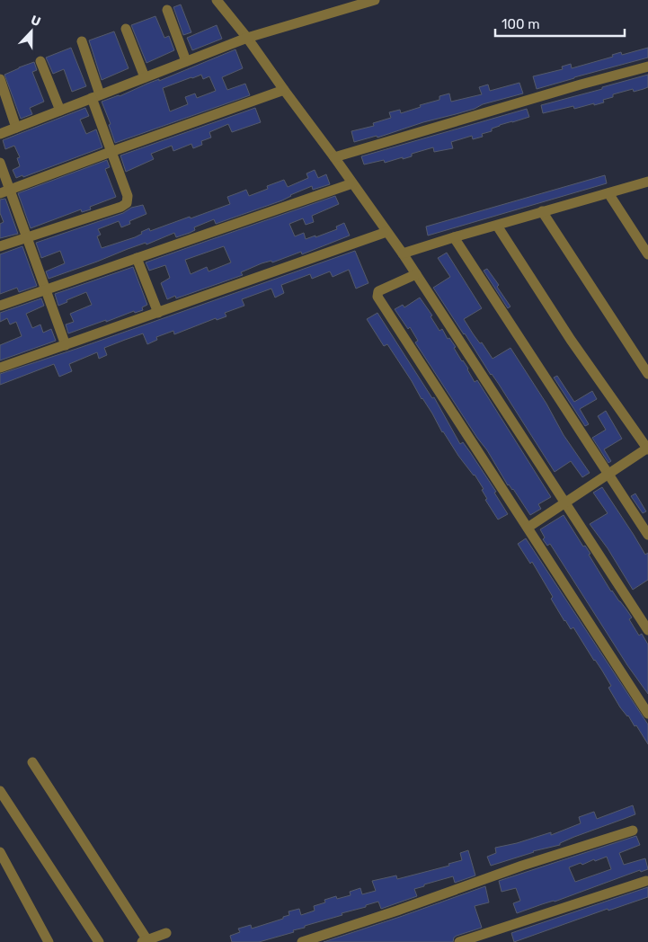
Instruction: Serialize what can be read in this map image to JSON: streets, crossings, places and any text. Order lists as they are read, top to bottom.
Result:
{
  "scale_bar": "100 m",
  "north": "top"
}
